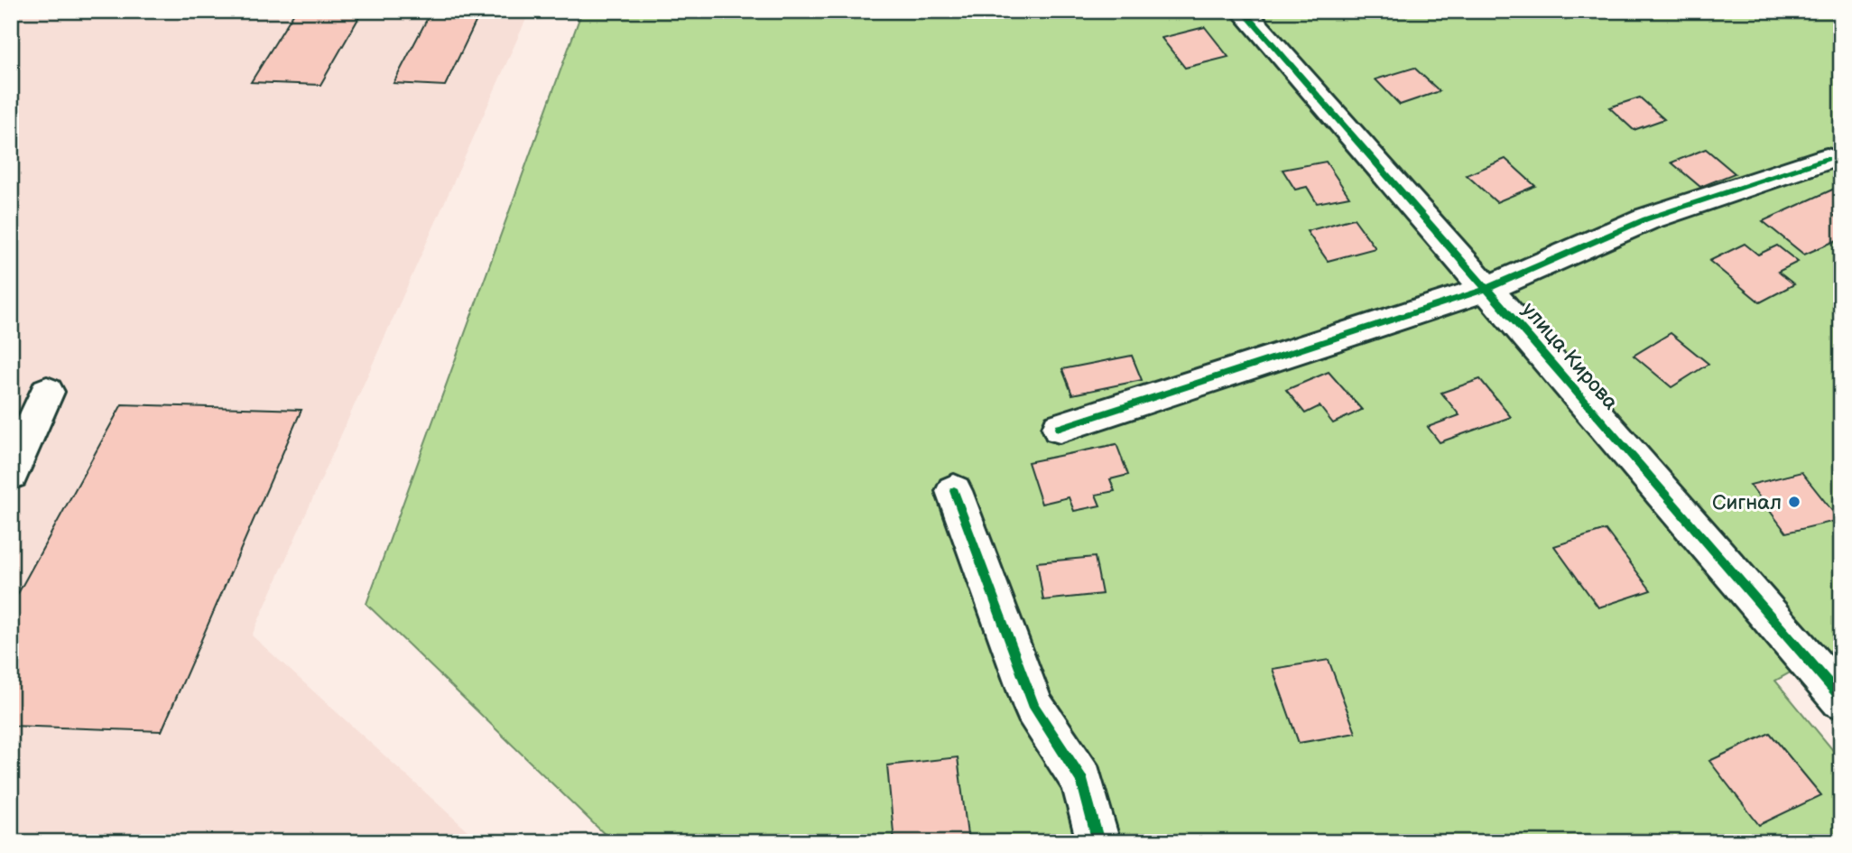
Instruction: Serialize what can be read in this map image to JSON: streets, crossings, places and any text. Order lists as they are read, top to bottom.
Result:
{
  "streets": {
    "street": ["улица Кирова"]
  },
  "places": ["Сигнал"]
}
